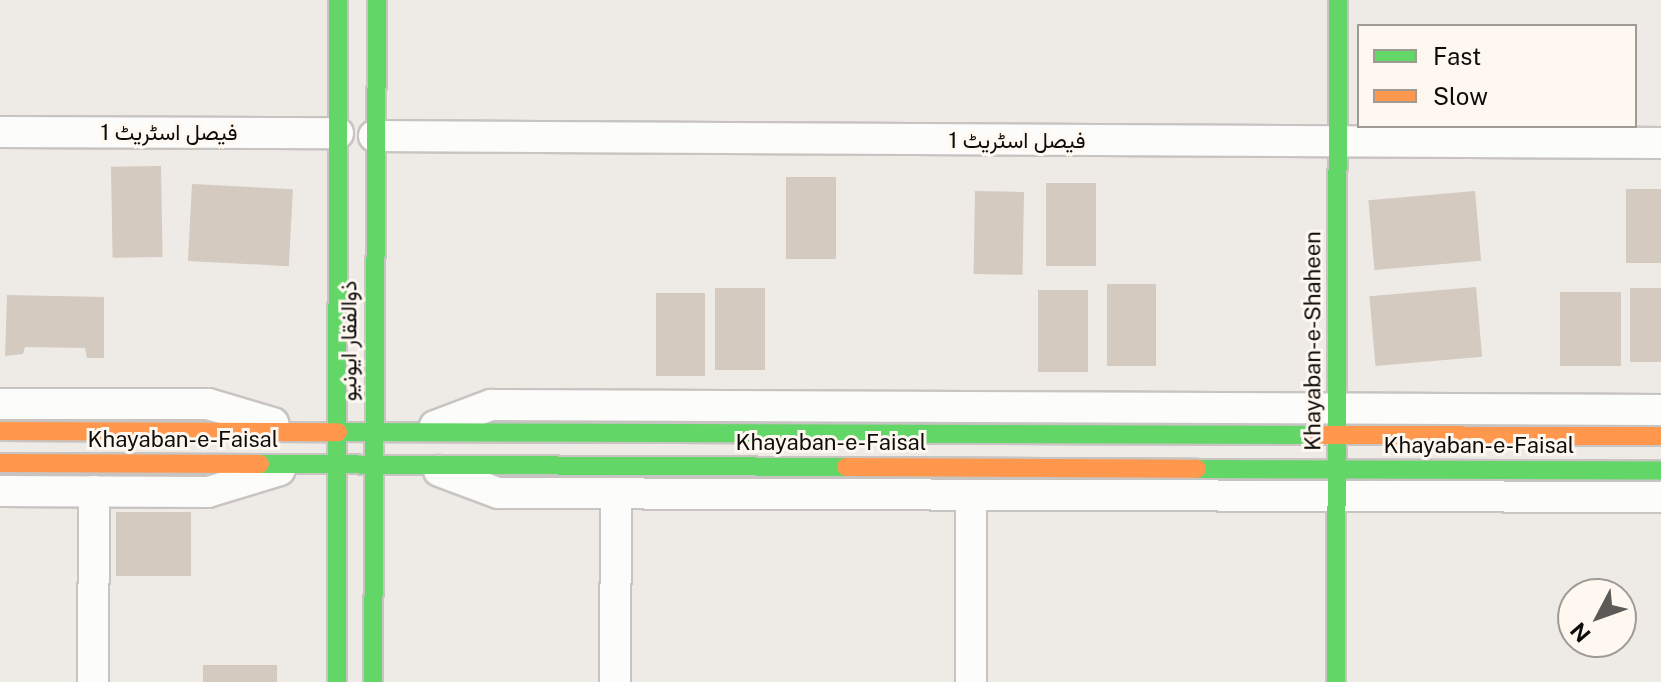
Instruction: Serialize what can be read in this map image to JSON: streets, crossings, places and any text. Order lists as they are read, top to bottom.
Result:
{
  "streets": {
    "main road": ["ذوالفقار ایونیو", "Khayaban-e-Shaheen", "Khayaban-e-Faisal"],
    "street": ["فیصل اسٹریٹ 1"]
  },
  "crossings": [
    ["فیصل اسٹریٹ 1", "ذوالفقار ایونیو"],
    ["فیصل اسٹریٹ 1", "Khayaban-e-Shaheen"],
    ["ذوالفقار ایونیو", "Khayaban-e-Faisal"],
    ["Khayaban-e-Shaheen", "Khayaban-e-Faisal"]
  ],
  "legend": ["Fast", "Slow"],
  "north": "bottom left"
}
